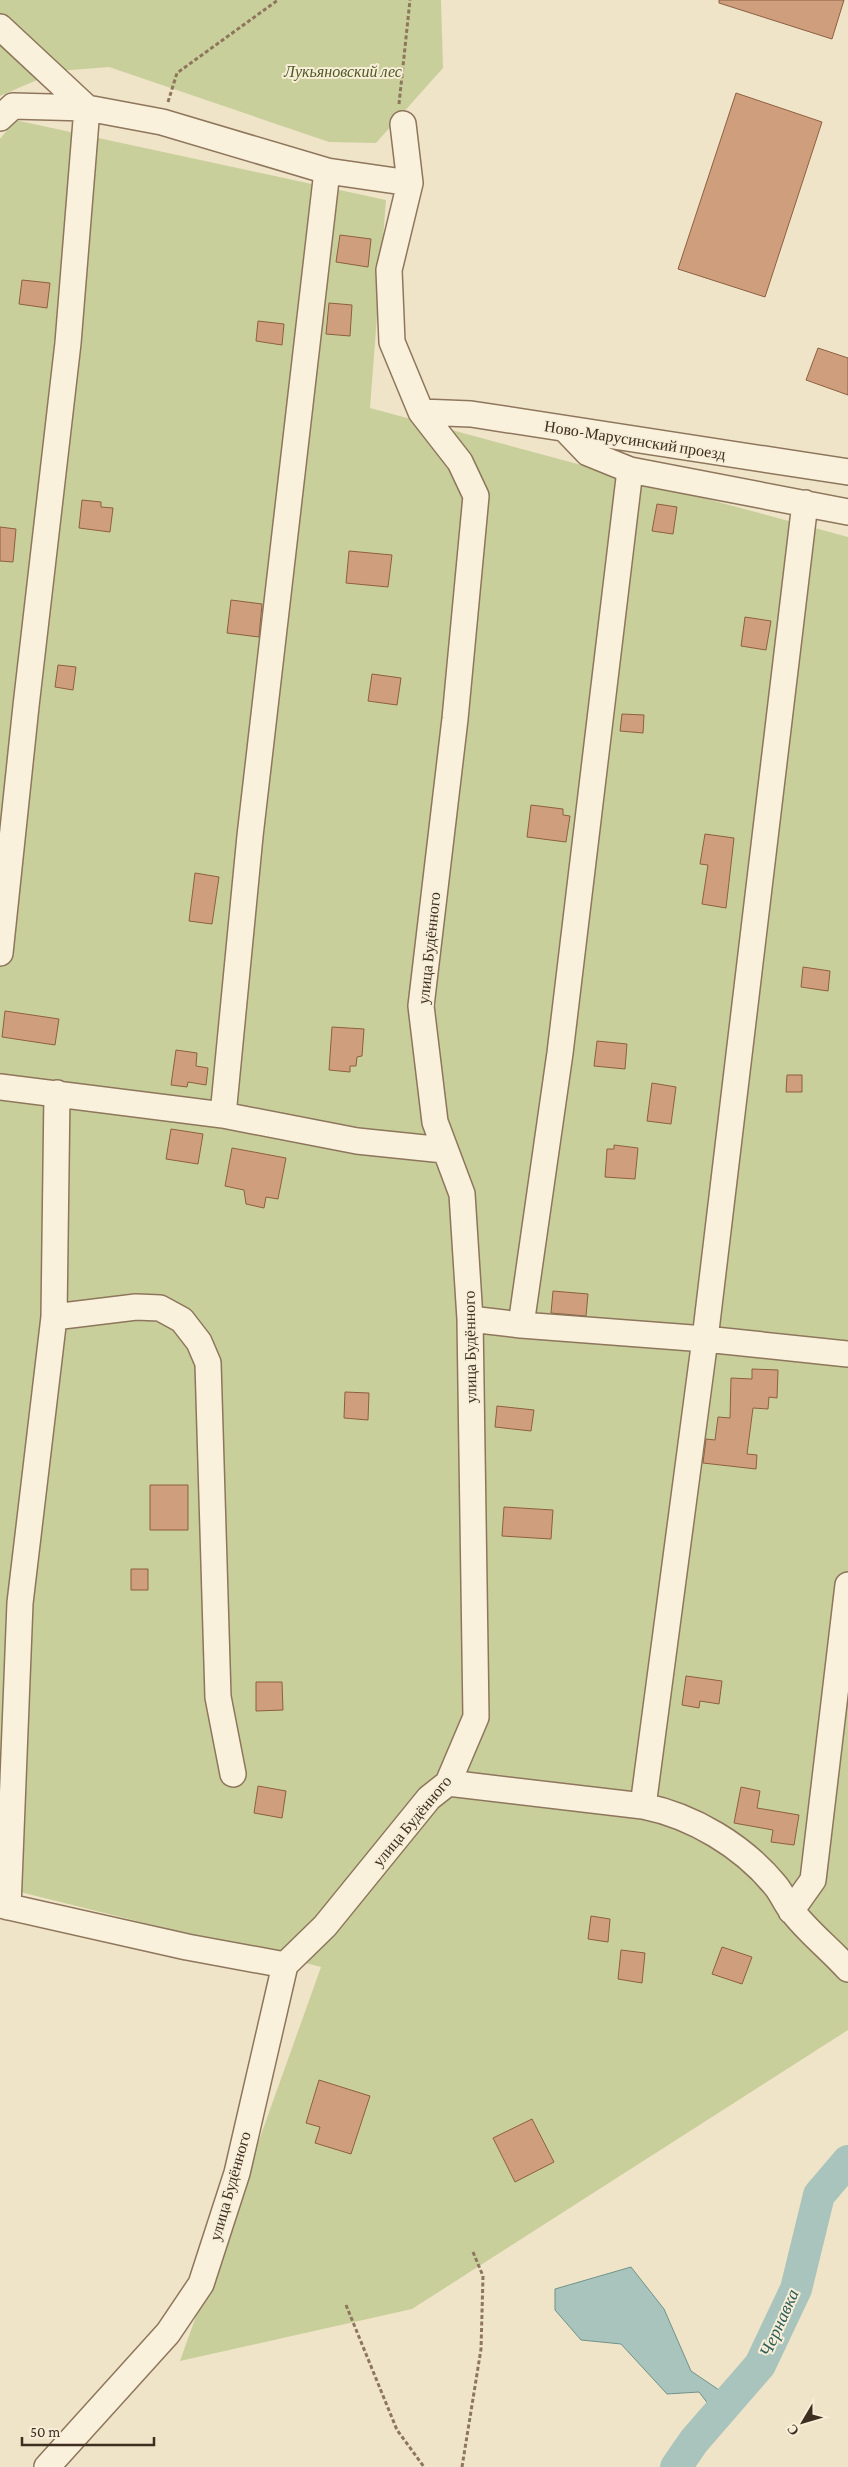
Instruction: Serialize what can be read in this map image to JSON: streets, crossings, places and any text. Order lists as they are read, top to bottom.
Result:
{
  "streets": {
    "street": ["Ново-Марусинский проезд", "улица Будённого"]
  },
  "crossings": [
    ["Ново-Марусинский проезд", "улица Будённого"]
  ],
  "water": ["Чернавка"],
  "parks": ["Лукьяновский лес"],
  "scale_bar": "50 m",
  "north": "bottom left"
}
